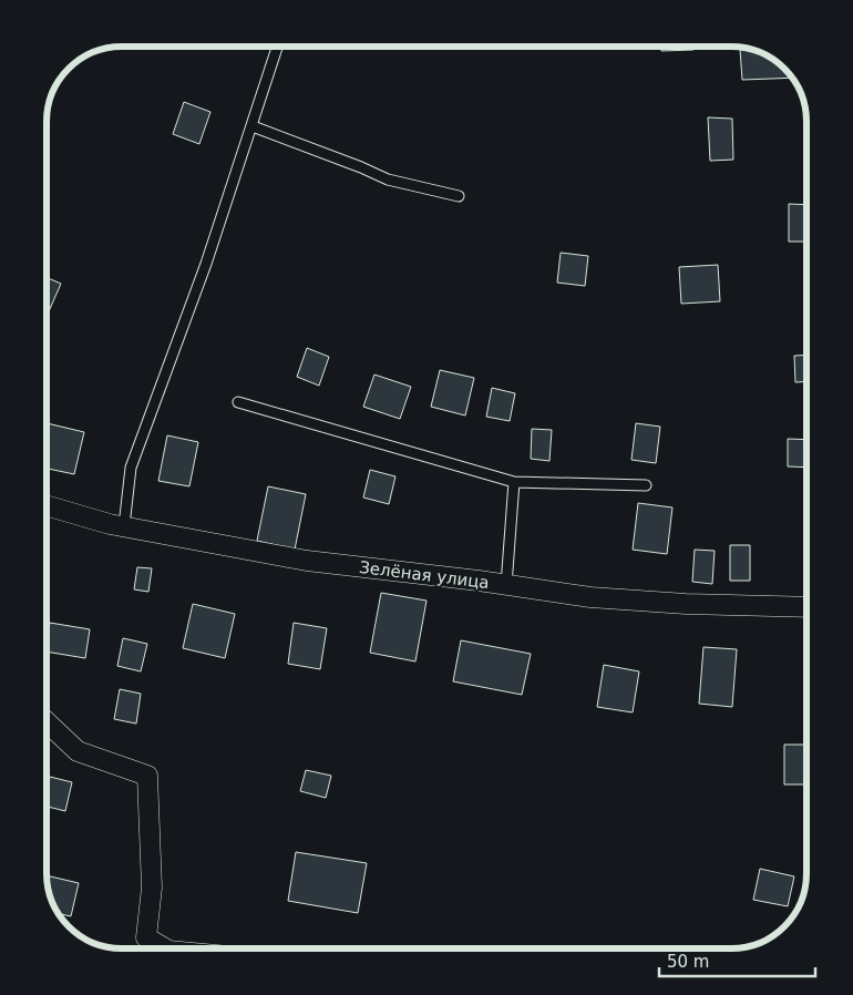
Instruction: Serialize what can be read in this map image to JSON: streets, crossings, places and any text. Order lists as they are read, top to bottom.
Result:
{
  "streets": {
    "street": ["Зелёная улица"]
  },
  "scale_bar": "50 m"
}
